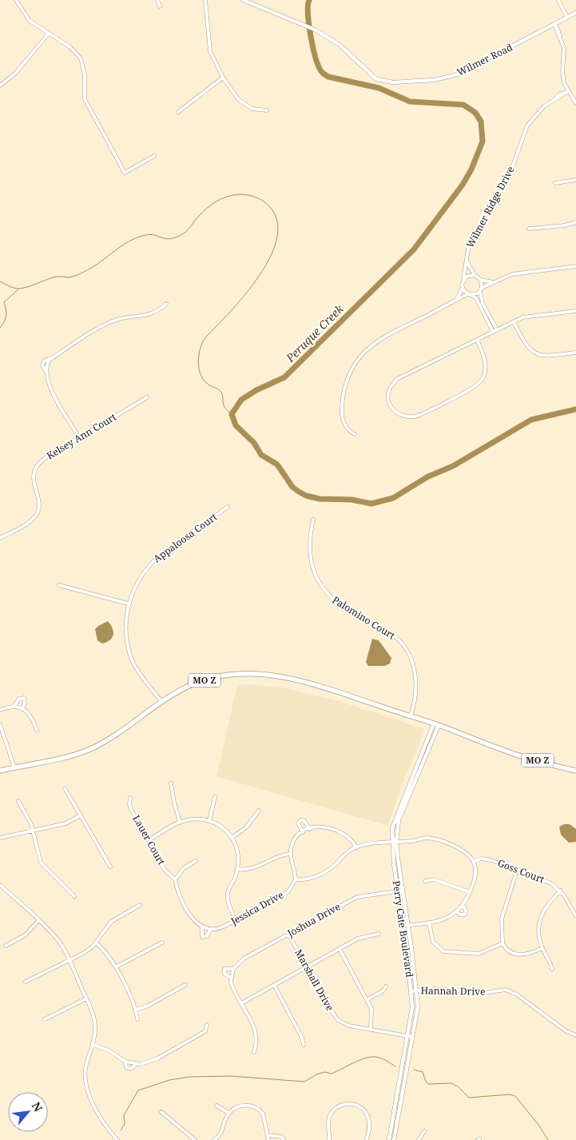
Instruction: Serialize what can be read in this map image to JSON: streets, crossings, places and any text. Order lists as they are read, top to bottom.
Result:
{
  "streets": {
    "main road": ["MO Z"],
    "street": [
      "Wilmer Road",
      "Wilmer Ridge Drive",
      "Kelsey Ann Court",
      "Appaloosa Court",
      "Palomino Court",
      "Lauer Court",
      "Goss Court",
      "Jessica Drive",
      "Joshua Drive",
      "Perry Cate Boulevard",
      "Marshall Drive",
      "Hannah Drive"
    ]
  },
  "crossings": [
    ["Appaloosa Court", "MO Z"],
    ["Palomino Court", "MO Z"],
    ["MO Z", "Perry Cate Boulevard"],
    ["Lauer Court", "Jessica Drive"],
    ["Joshua Drive", "Perry Cate Boulevard"],
    ["Joshua Drive", "Marshall Drive"],
    ["Perry Cate Boulevard", "Marshall Drive"],
    ["Perry Cate Boulevard", "Hannah Drive"]
  ],
  "water": ["Peruque Creek"],
  "north": "top right"
}
